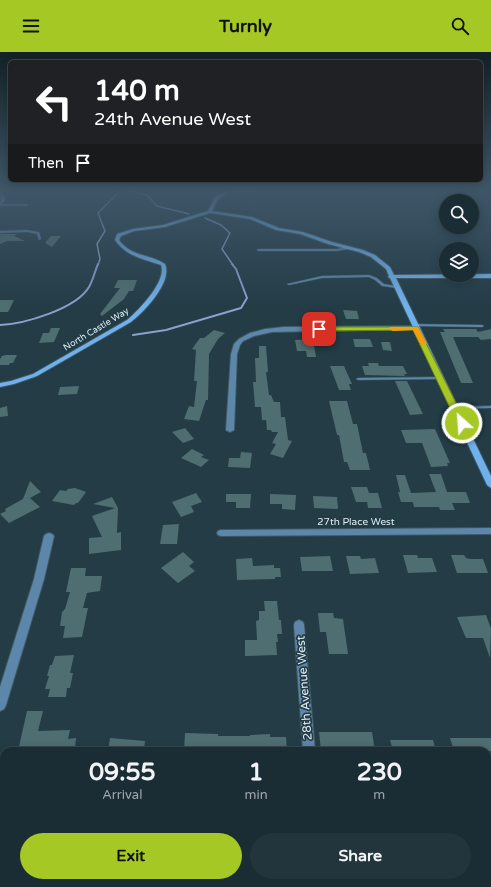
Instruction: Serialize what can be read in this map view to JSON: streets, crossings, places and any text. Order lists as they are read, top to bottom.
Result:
{
  "streets": {
    "street": ["North Castle Way", "27th Place West", "28th Avenue West"]
  },
  "page": {
    "header": "Turnly",
    "turn": ["140 m", "24th Avenue West"],
    "then": "Then",
    "eta": [
      "09:55",
      "Arrival",
      "1",
      "min",
      "230",
      "m"
    ],
    "buttons": ["Exit", "Share"]
  }
}
